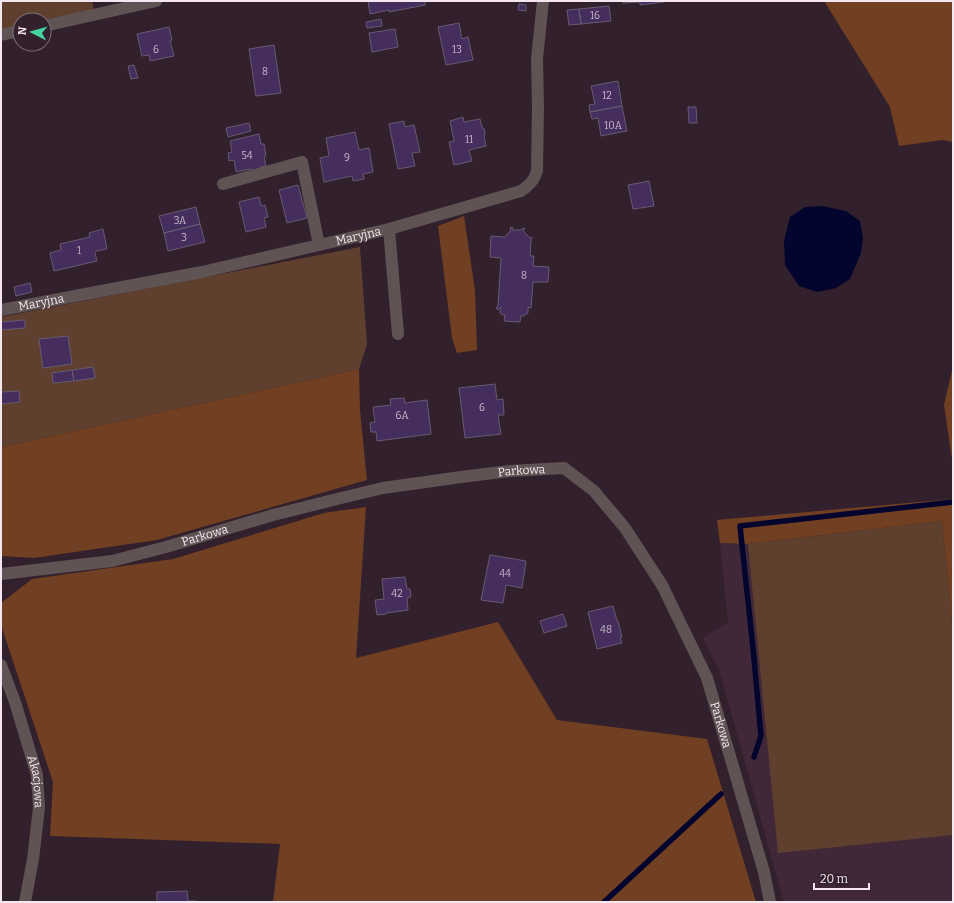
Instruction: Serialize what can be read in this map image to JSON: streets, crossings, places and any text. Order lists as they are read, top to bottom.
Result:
{
  "streets": {
    "street": ["Maryjna", "Parkowa", "Akacjowa"]
  },
  "house_numbers": [
    "16",
    "6",
    "13",
    "8",
    "12",
    "10A",
    "11",
    "54",
    "9",
    "3A",
    "3",
    "1",
    "8",
    "6",
    "6A",
    "44",
    "42",
    "48"
  ],
  "scale_bar": "20 m",
  "north": "left"
}
